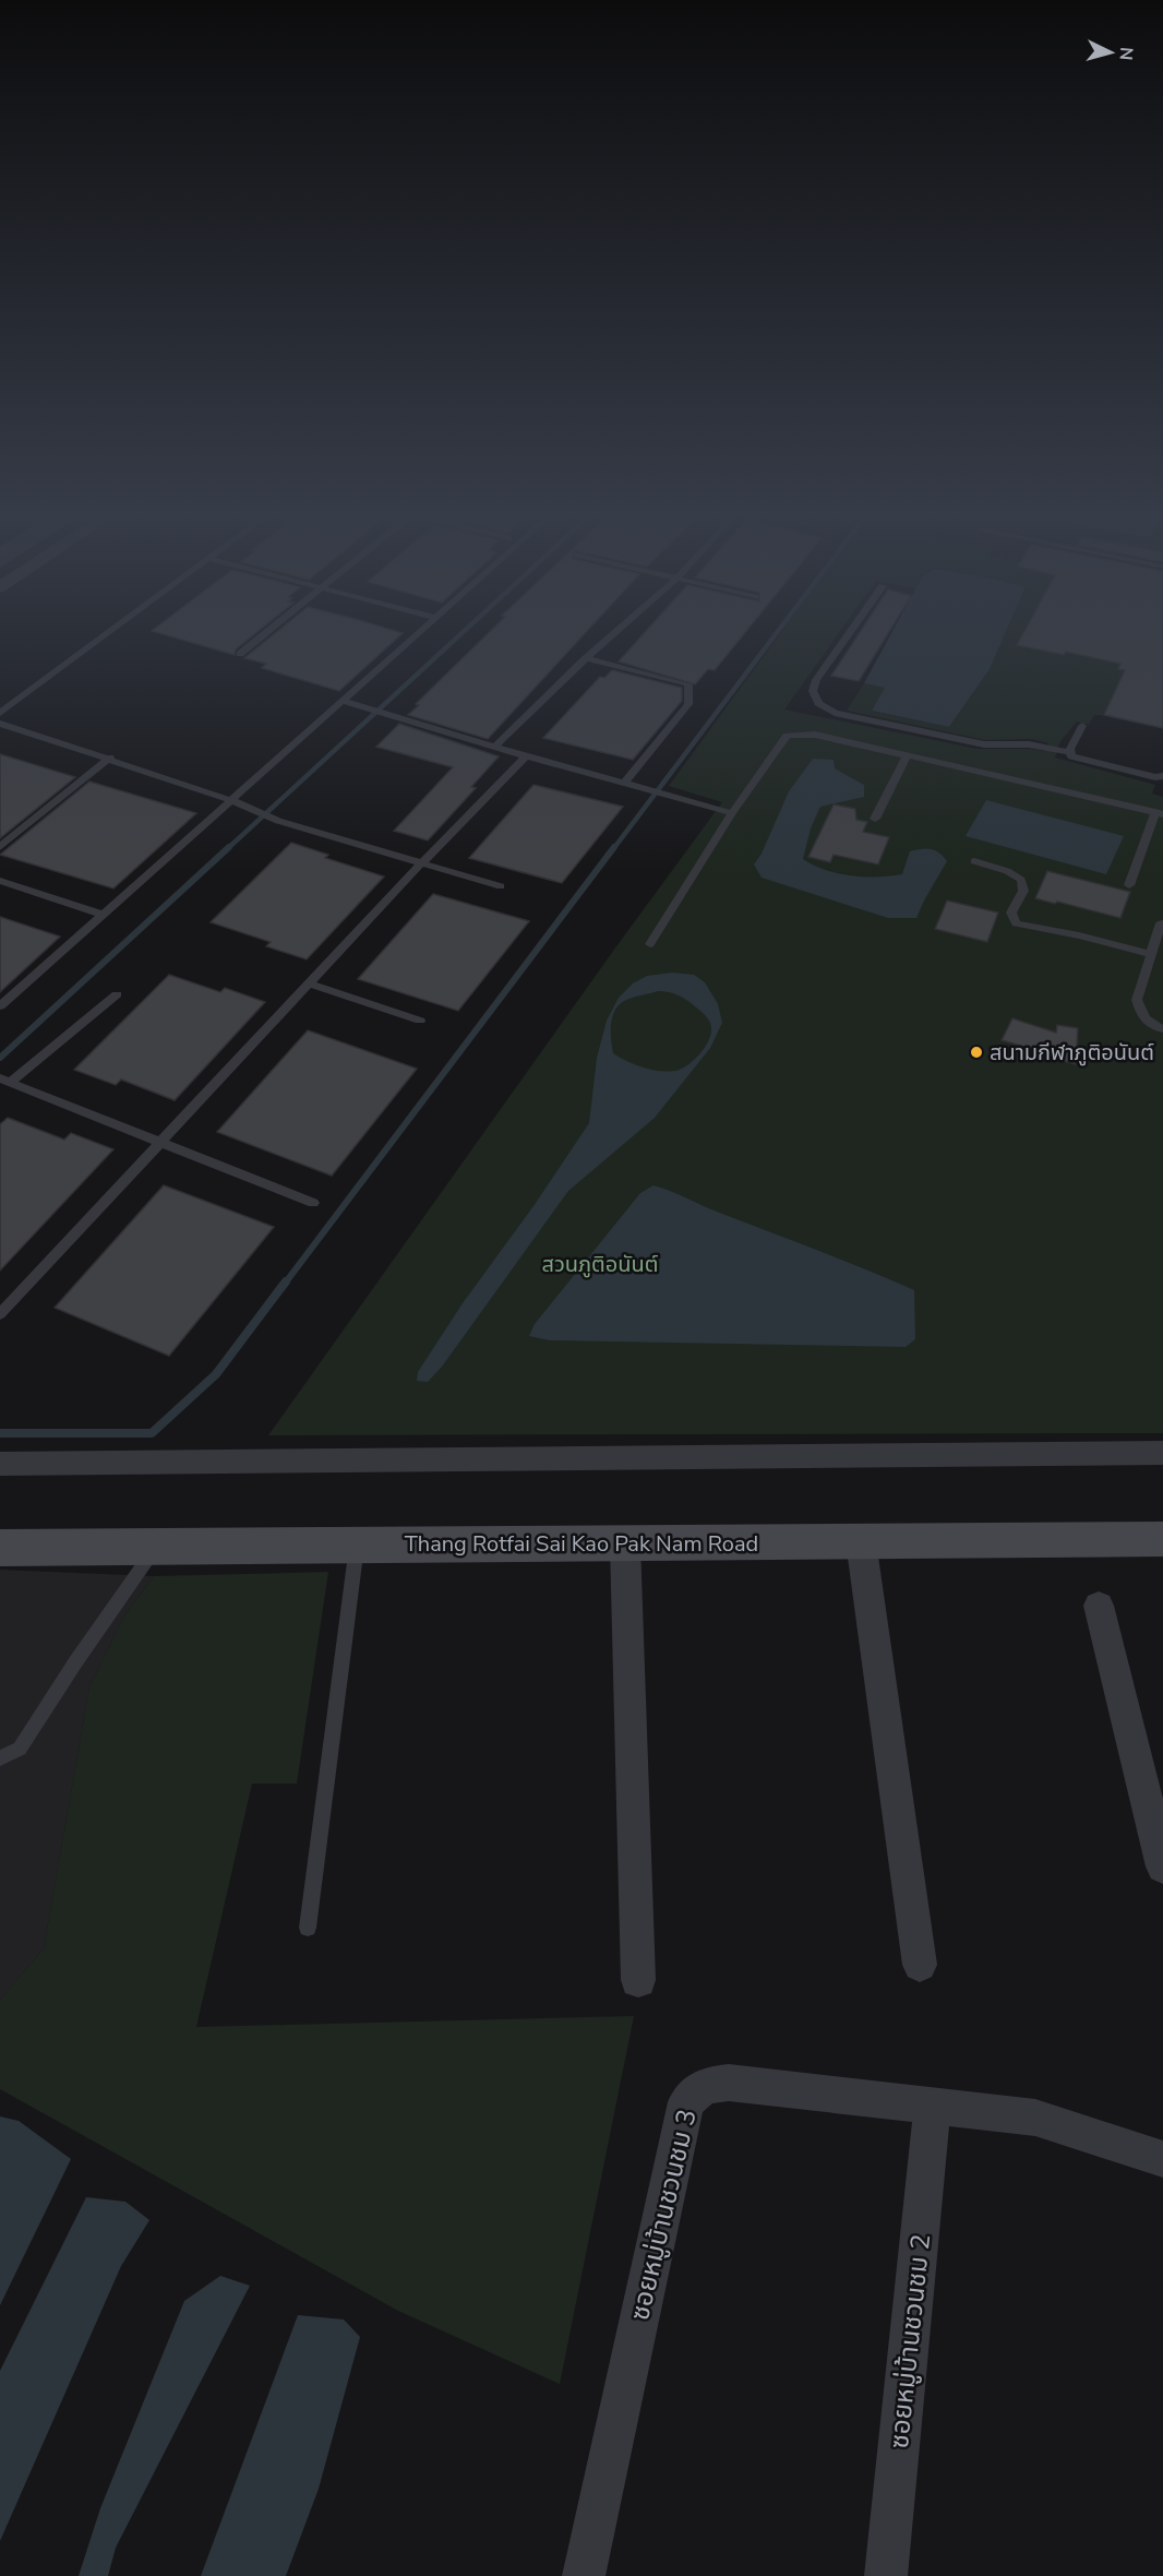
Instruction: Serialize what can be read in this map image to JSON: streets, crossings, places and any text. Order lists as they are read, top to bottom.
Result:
{
  "streets": {
    "main road": ["Thang Rotfai Sai Kao Pak Nam Road"],
    "street": ["ซอยหมู่บ้านชวนชม 3", "ซอยหมู่บ้านชวนชม 2"]
  },
  "crossings": [
    ["ซอยหมู่บ้านชวนชม 3", "ซอยหมู่บ้านชวนชม 2"]
  ],
  "parks": ["สวนภูติอนันต์"],
  "places": ["สนามกีฬาภูติอนันต์"],
  "north": "right"
}
